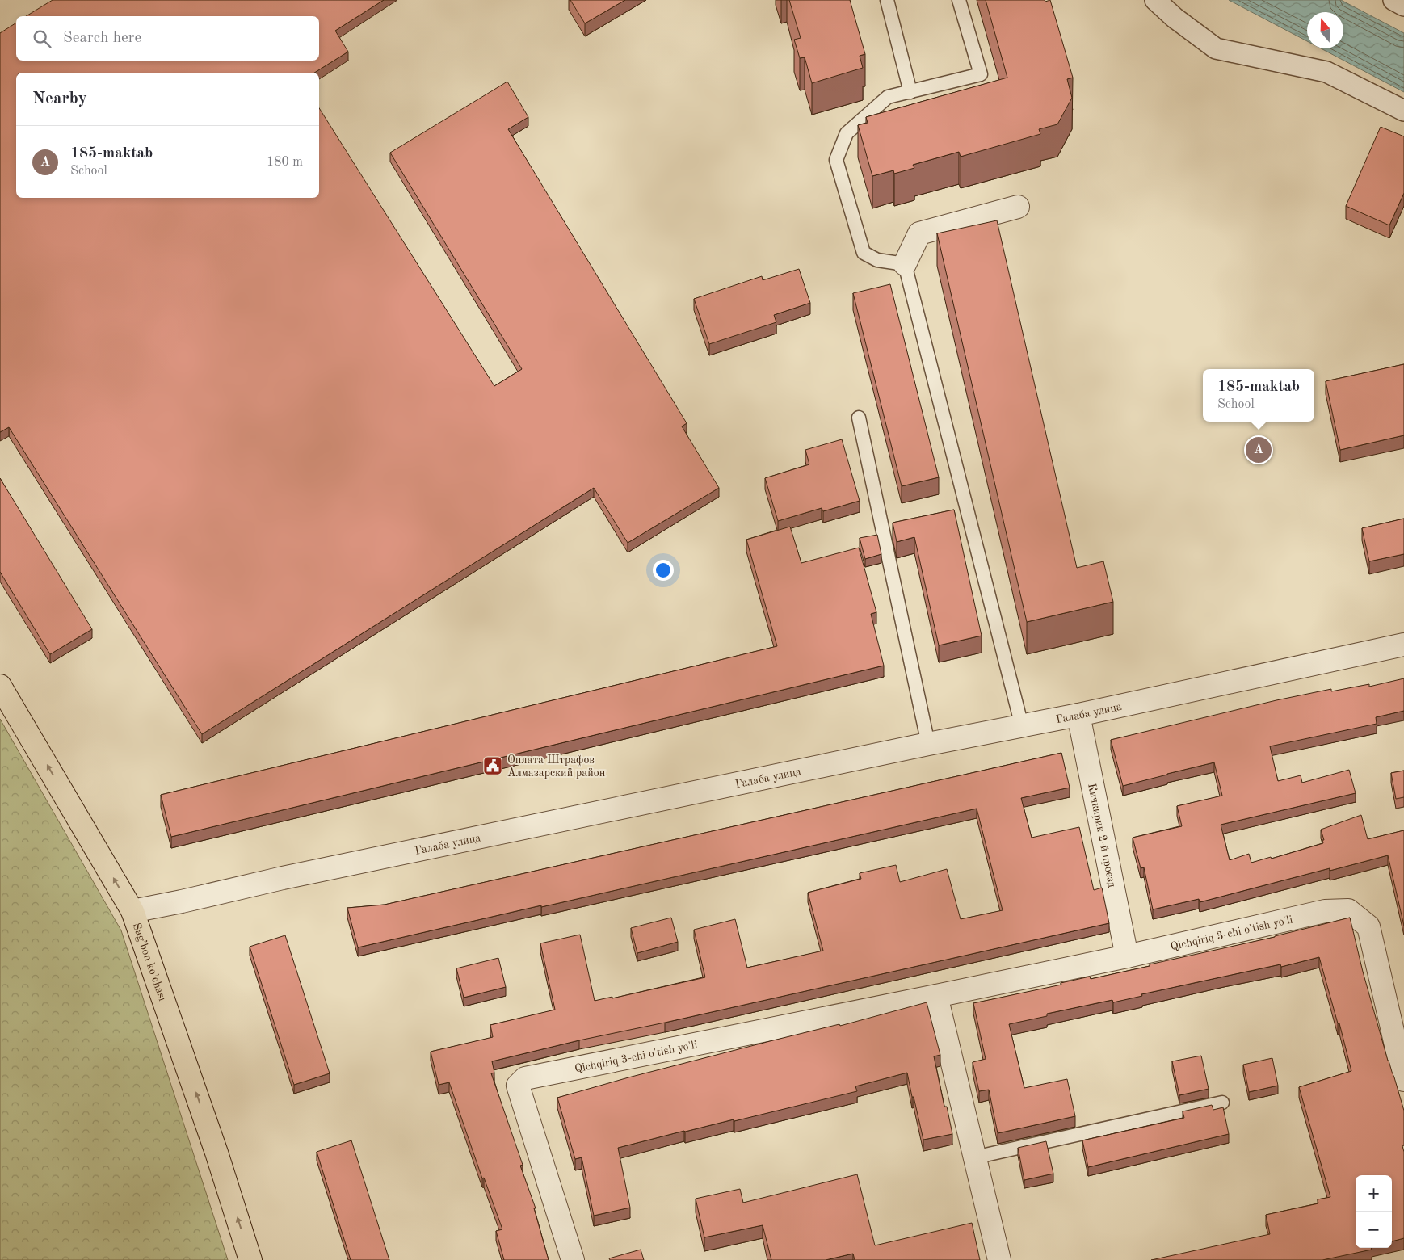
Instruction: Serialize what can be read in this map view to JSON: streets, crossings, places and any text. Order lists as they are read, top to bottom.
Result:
{
  "streets": {
    "main road": ["Sag’bon ko’chasi"],
    "street": ["Галаба улица", "Кичкирик 2-й проезд", "Qichqiriq 3-chi o'tish yo'li"]
  },
  "crossings": [
    ["Галаба улица", "Кичкирик 2-й проезд"],
    ["Галаба улица", "Sag’bon ko’chasi"],
    ["Кичкирик 2-й проезд", "Qichqiriq 3-chi o'tish yo'li"]
  ],
  "one_way": ["Sag’bon ko’chasi"],
  "places": {
    "public building": ["Оплата Штрафов Aлмазарский район"]
  },
  "north": "top",
  "page": {
    "search": "Search here",
    "heading": "Nearby",
    "list": [
      {
        "mark": "A",
        "name": "185-maktab",
        "note": "School",
        "value": "180 m"
      }
    ],
    "popup": ["185-maktab", "School"],
    "pins": "A",
    "map_buttons": ["+", "−"]
  }
}
